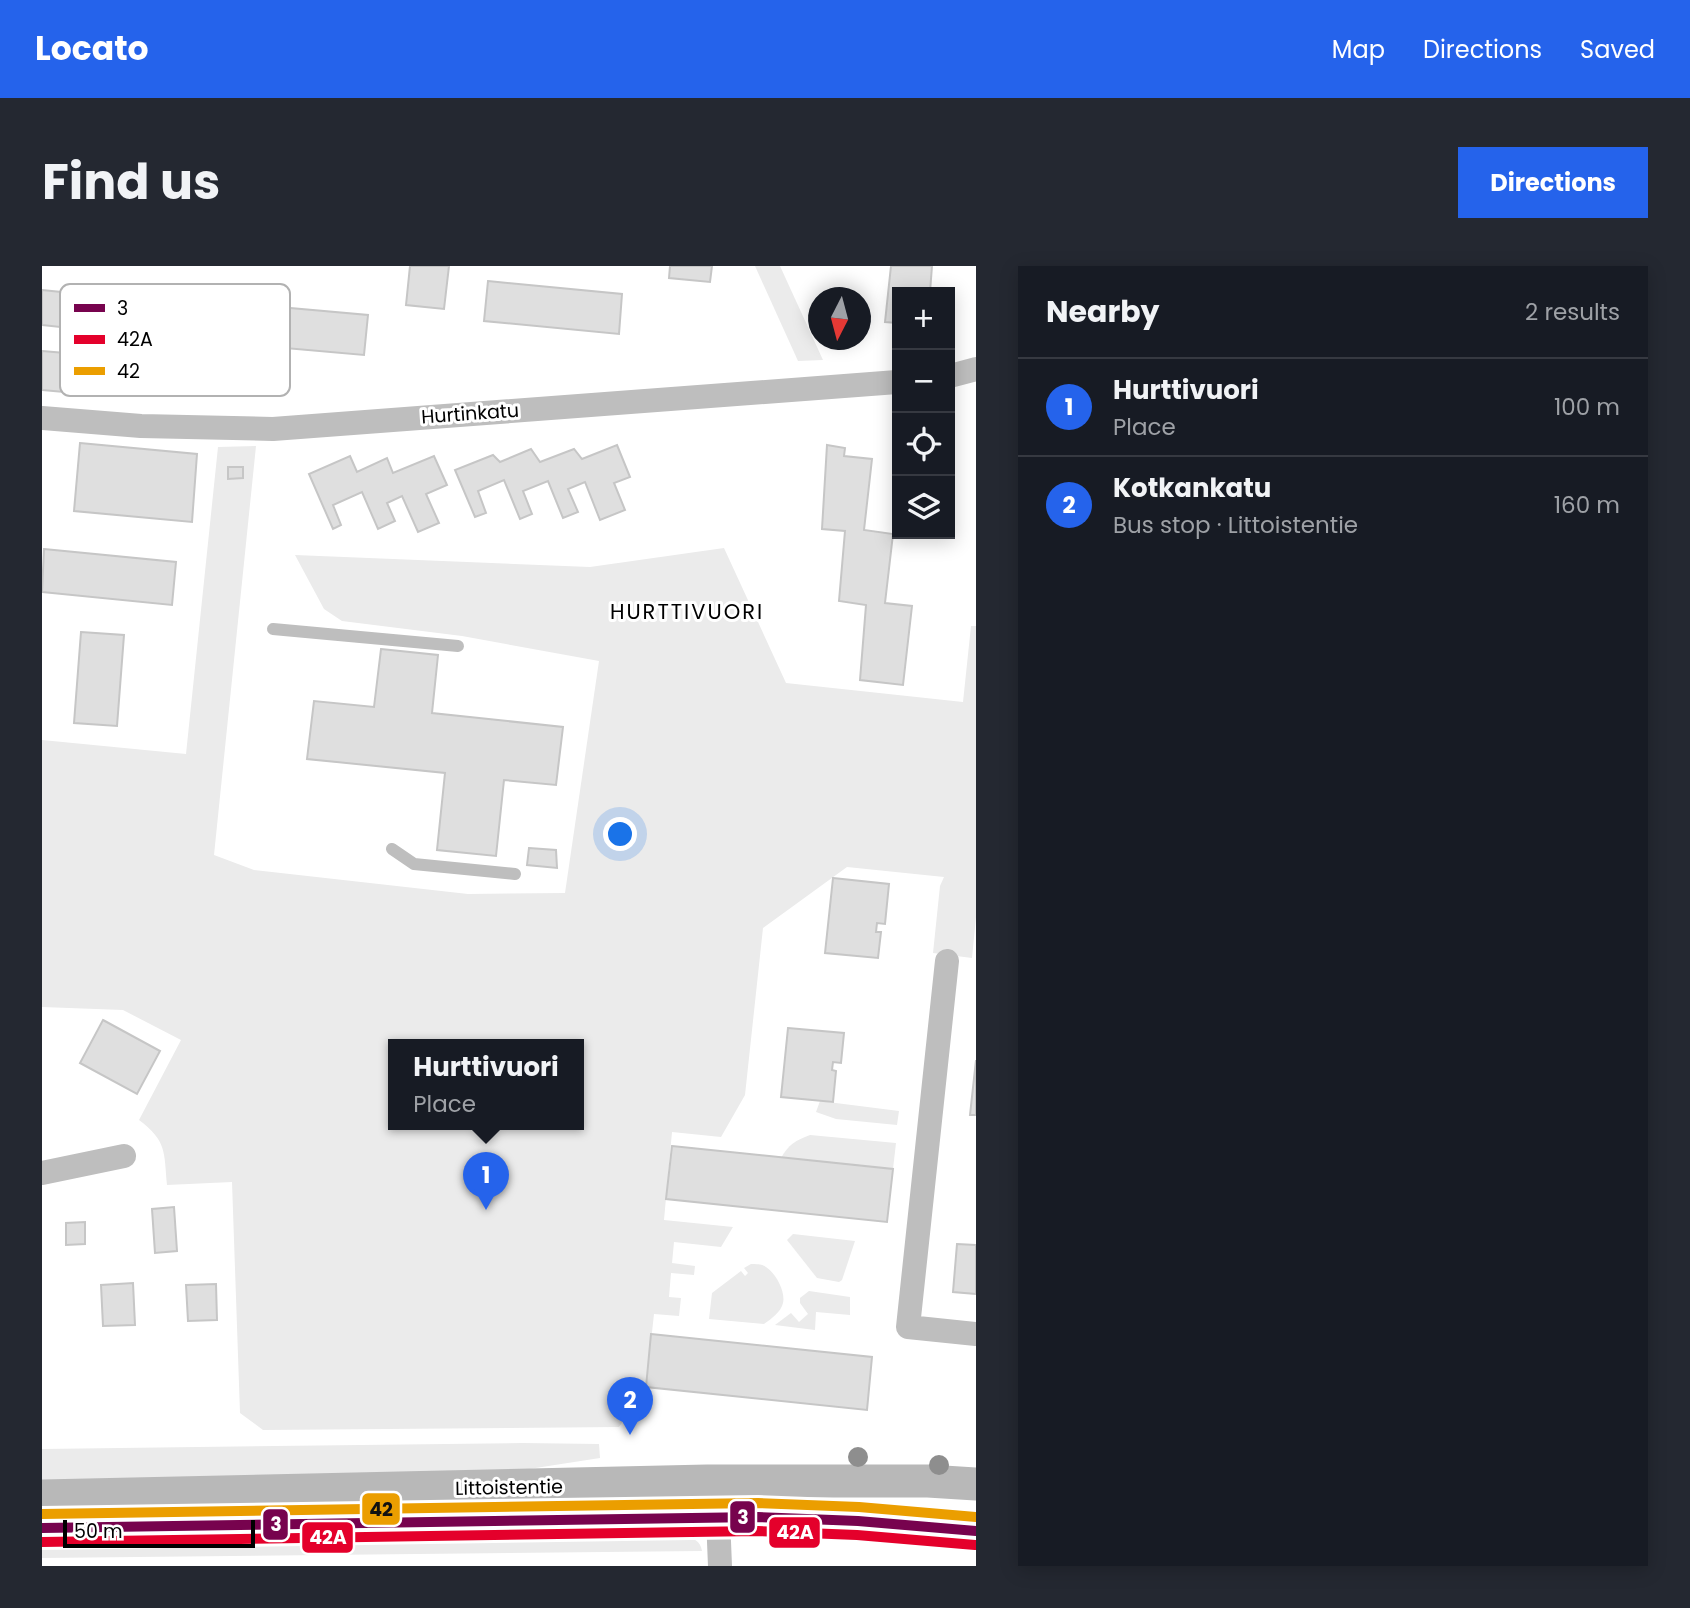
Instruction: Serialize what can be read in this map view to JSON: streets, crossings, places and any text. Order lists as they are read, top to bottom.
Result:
{
  "streets": {
    "main road": ["Littoistentie"],
    "street": ["Hurtinkatu"]
  },
  "districts": ["HURTTIVUORI"],
  "lines": ["transit line 42", "transit line 3", "transit line 42A"],
  "legend": ["3", "42A", "42"],
  "scale_bar": "50 m",
  "north": "bottom",
  "page": {
    "header": "Locato",
    "nav": ["Map", "Directions", "Saved"],
    "title": "Find us",
    "buttons": "Directions",
    "heading": ["Nearby", "2 results"],
    "map_buttons": ["+", "−"],
    "list": [
      {
        "mark": "1",
        "name": "Hurttivuori",
        "note": "Place",
        "value": "100 m"
      },
      {
        "mark": "2",
        "name": "Kotkankatu",
        "note": "Bus stop · Littoistentie",
        "value": "160 m"
      }
    ],
    "popup": ["Hurttivuori", "Place"],
    "pins": ["1", "2"],
    "scale": "50 m"
  }
}
